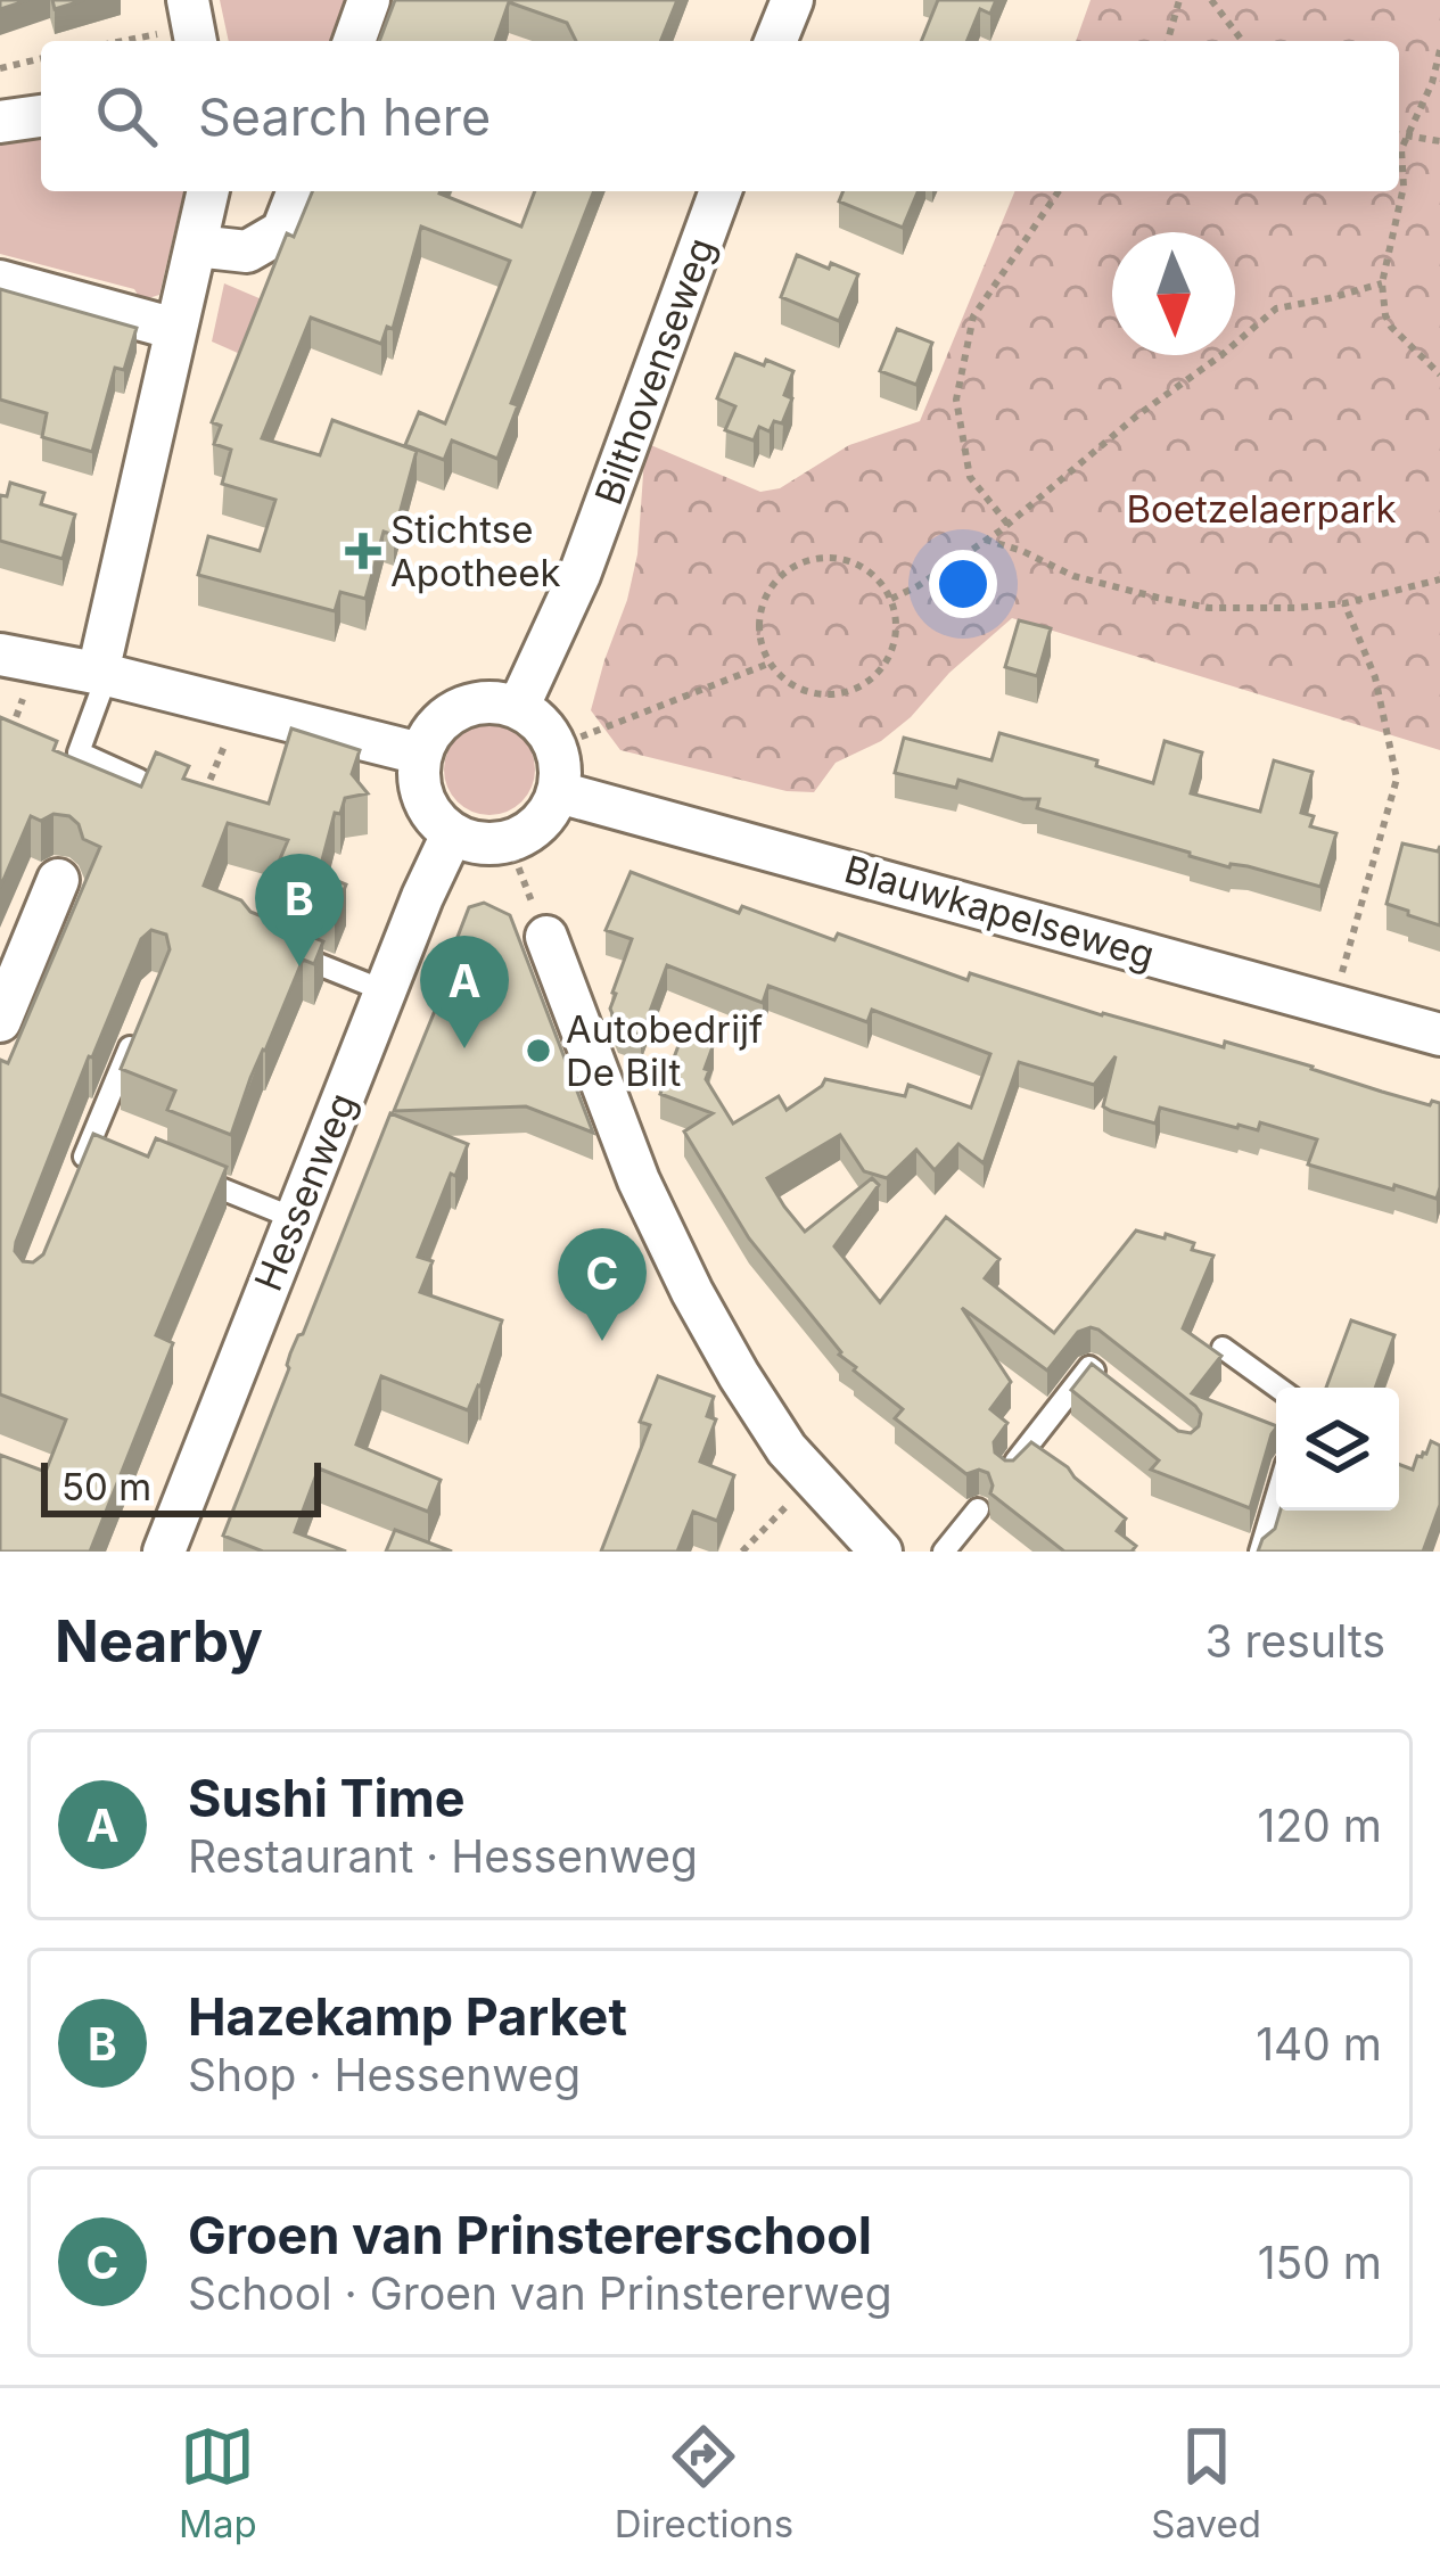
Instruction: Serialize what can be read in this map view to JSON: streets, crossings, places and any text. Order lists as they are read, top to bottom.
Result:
{
  "streets": {
    "street": ["Bilthovenseweg", "Blauwkapelseweg", "Hessenweg"]
  },
  "crossings": [
    ["Bilthovenseweg", "Blauwkapelseweg"],
    ["Bilthovenseweg", "Hessenweg"],
    ["Blauwkapelseweg", "Hessenweg"]
  ],
  "parks": ["Boetzelaerpark"],
  "places": {
    "health": ["Stichtse Apotheek"],
    "other": ["Autobedrijf De Bilt"]
  },
  "scale_bar": "50 m",
  "north": "bottom",
  "page": {
    "search": "Search here",
    "pins": ["B", "A", "C"],
    "scale": "50 m",
    "heading": ["Nearby", "3 results"],
    "list": [
      {
        "mark": "A",
        "name": "Sushi Time",
        "note": "Restaurant · Hessenweg",
        "value": "120 m"
      },
      {
        "mark": "B",
        "name": "Hazekamp Parket",
        "note": "Shop · Hessenweg",
        "value": "140 m"
      },
      {
        "mark": "C",
        "name": "Groen van Prinstererschool",
        "note": "School · Groen van Prinstererweg",
        "value": "150 m"
      }
    ],
    "nav": ["Map", "Directions", "Saved"]
  }
}
